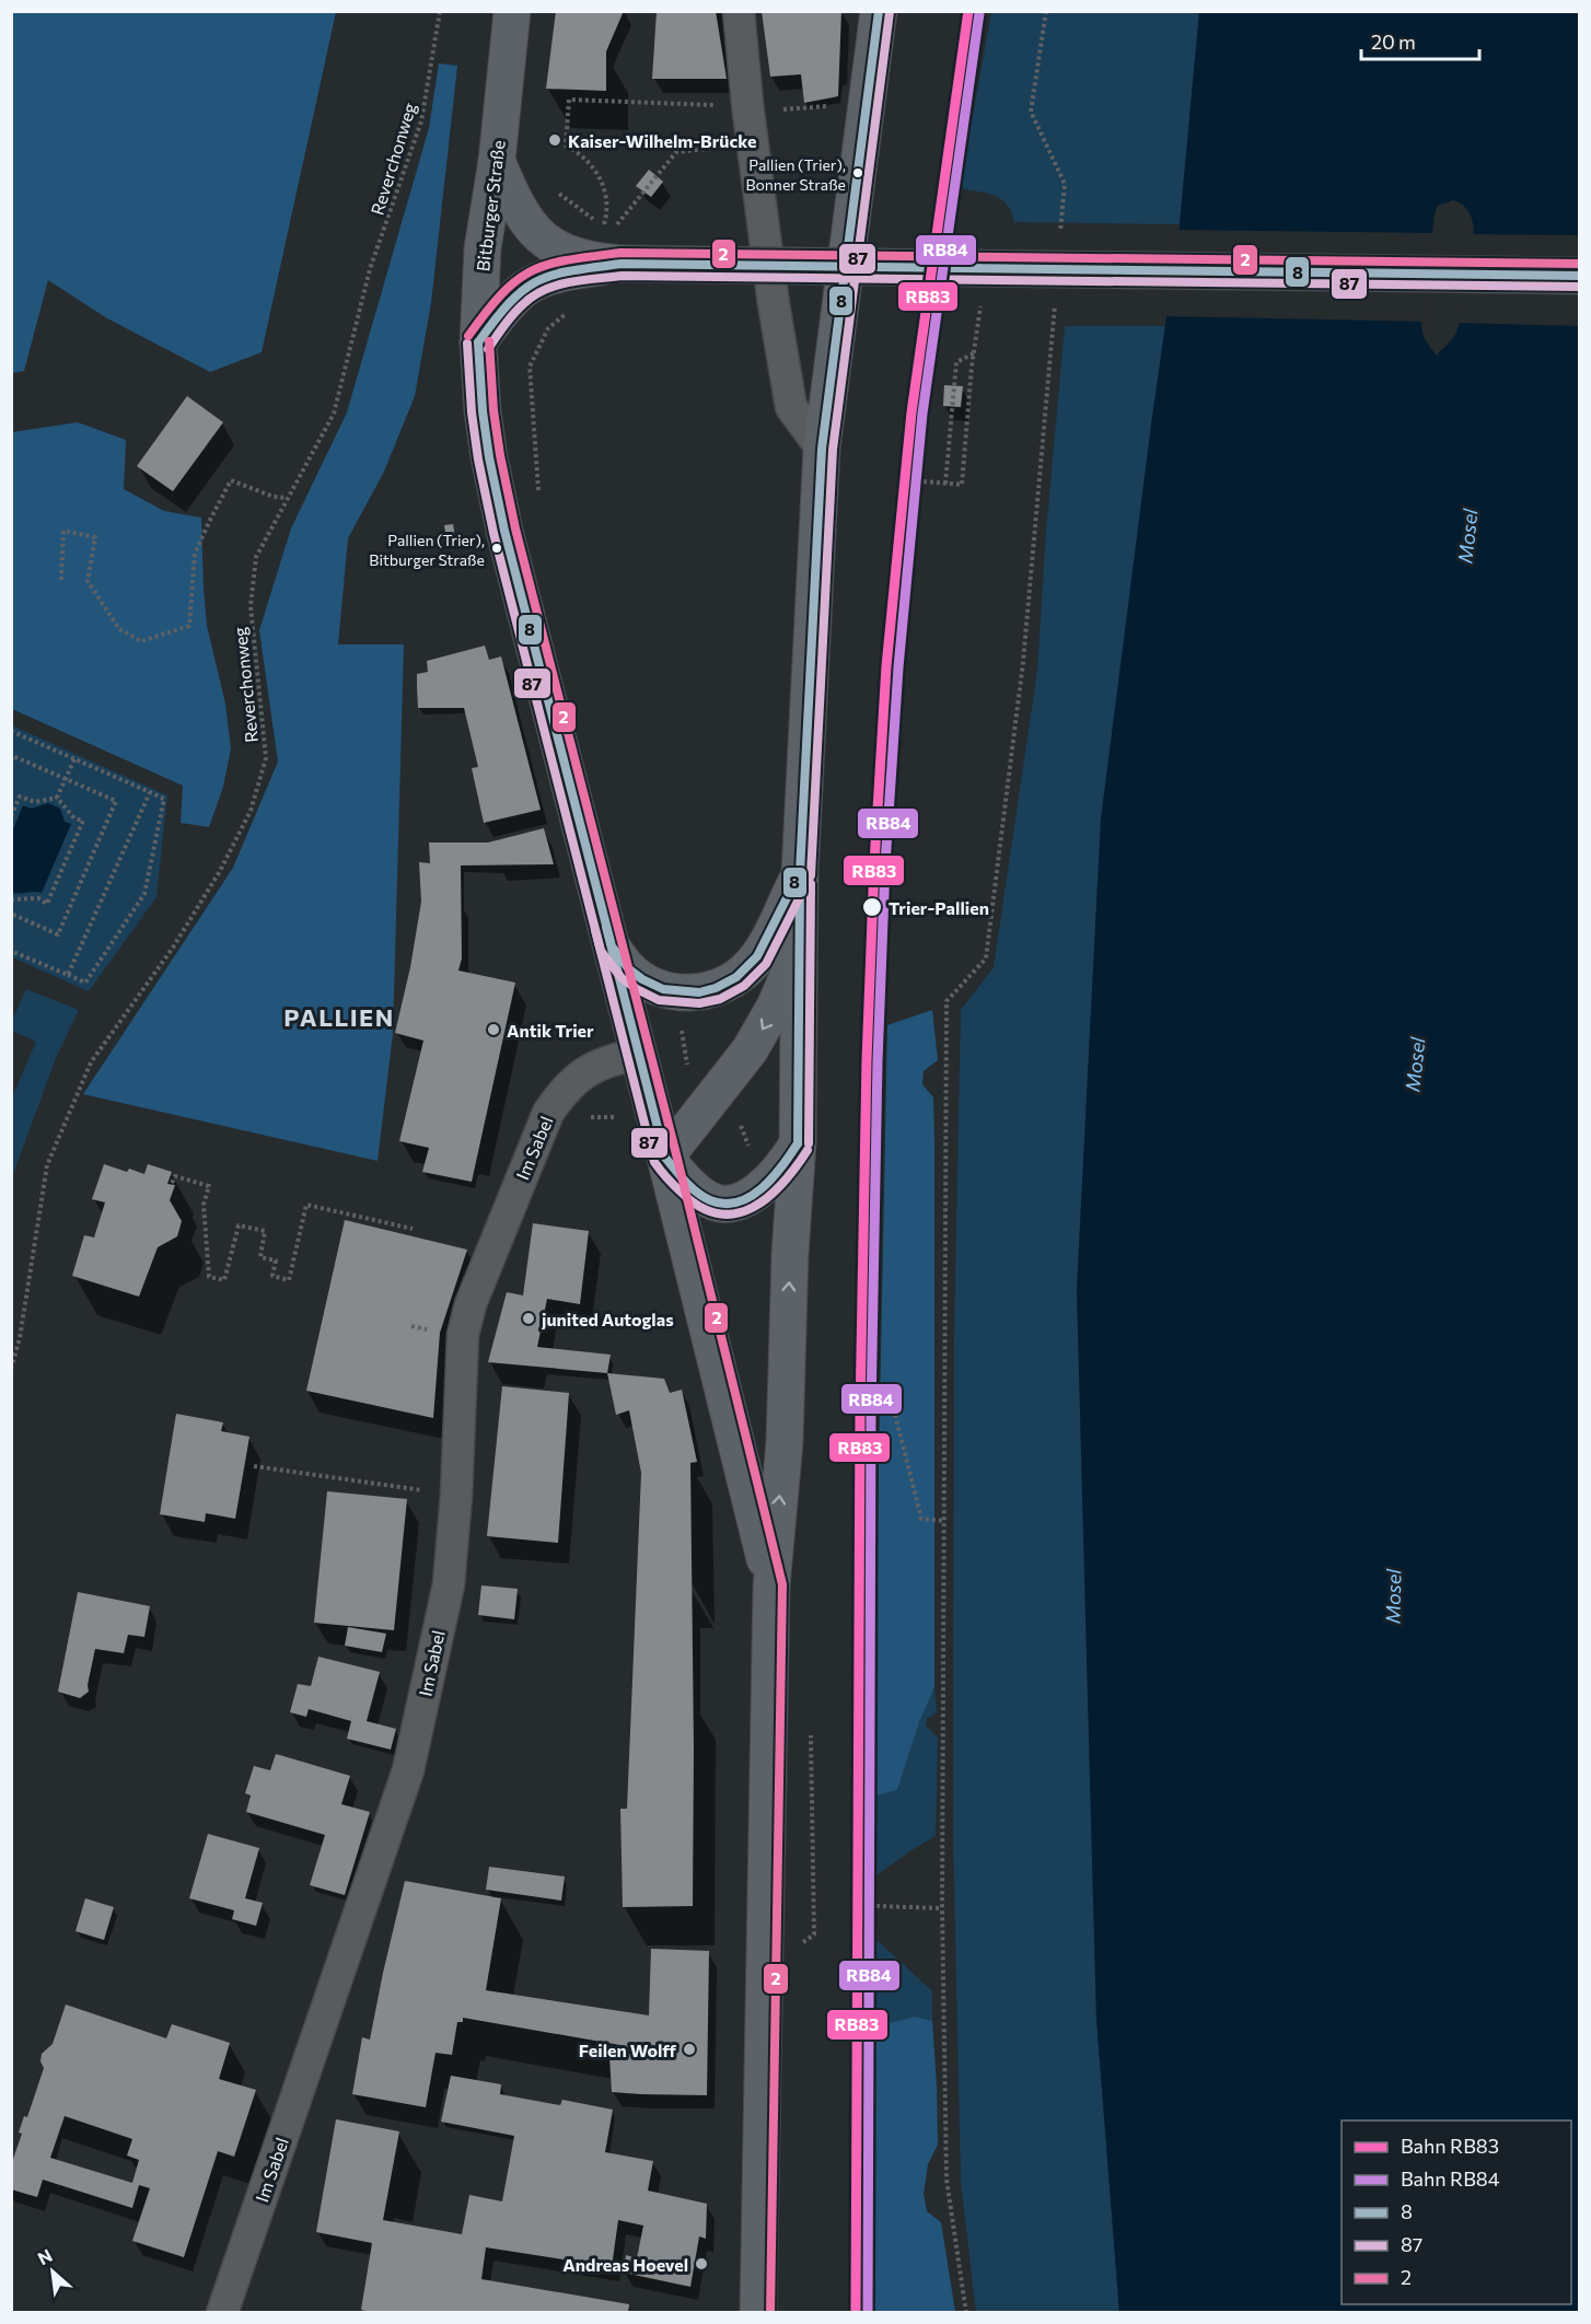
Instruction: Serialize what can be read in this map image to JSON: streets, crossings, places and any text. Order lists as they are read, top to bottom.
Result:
{
  "streets": {
    "main road": ["Bitburger Straße"],
    "street": ["Im Sabel"],
    "path": ["Reverchonweg"]
  },
  "crossings": [
    ["Bitburger Straße", "Im Sabel"]
  ],
  "districts": ["PALLIEN"],
  "water": ["Mosel"],
  "places": [
    "Kaiser-Wilhelm-Brücke",
    "Pallien (Trier), Bonner Straße",
    "Pallien (Trier), Bitburger Straße",
    "Trier-Pallien",
    "Antik Trier",
    "junited Autoglas",
    "Feilen Wolff",
    "Andreas Hoevel"
  ],
  "lines": [
    "rail line RB83",
    "transit line 8",
    "transit line 87",
    "rail line RB84",
    "transit line 2"
  ],
  "legend": [
    "Bahn RB83",
    "Bahn RB84",
    "8",
    "87",
    "2"
  ],
  "scale_bar": "20 m",
  "north": "top left"
}
